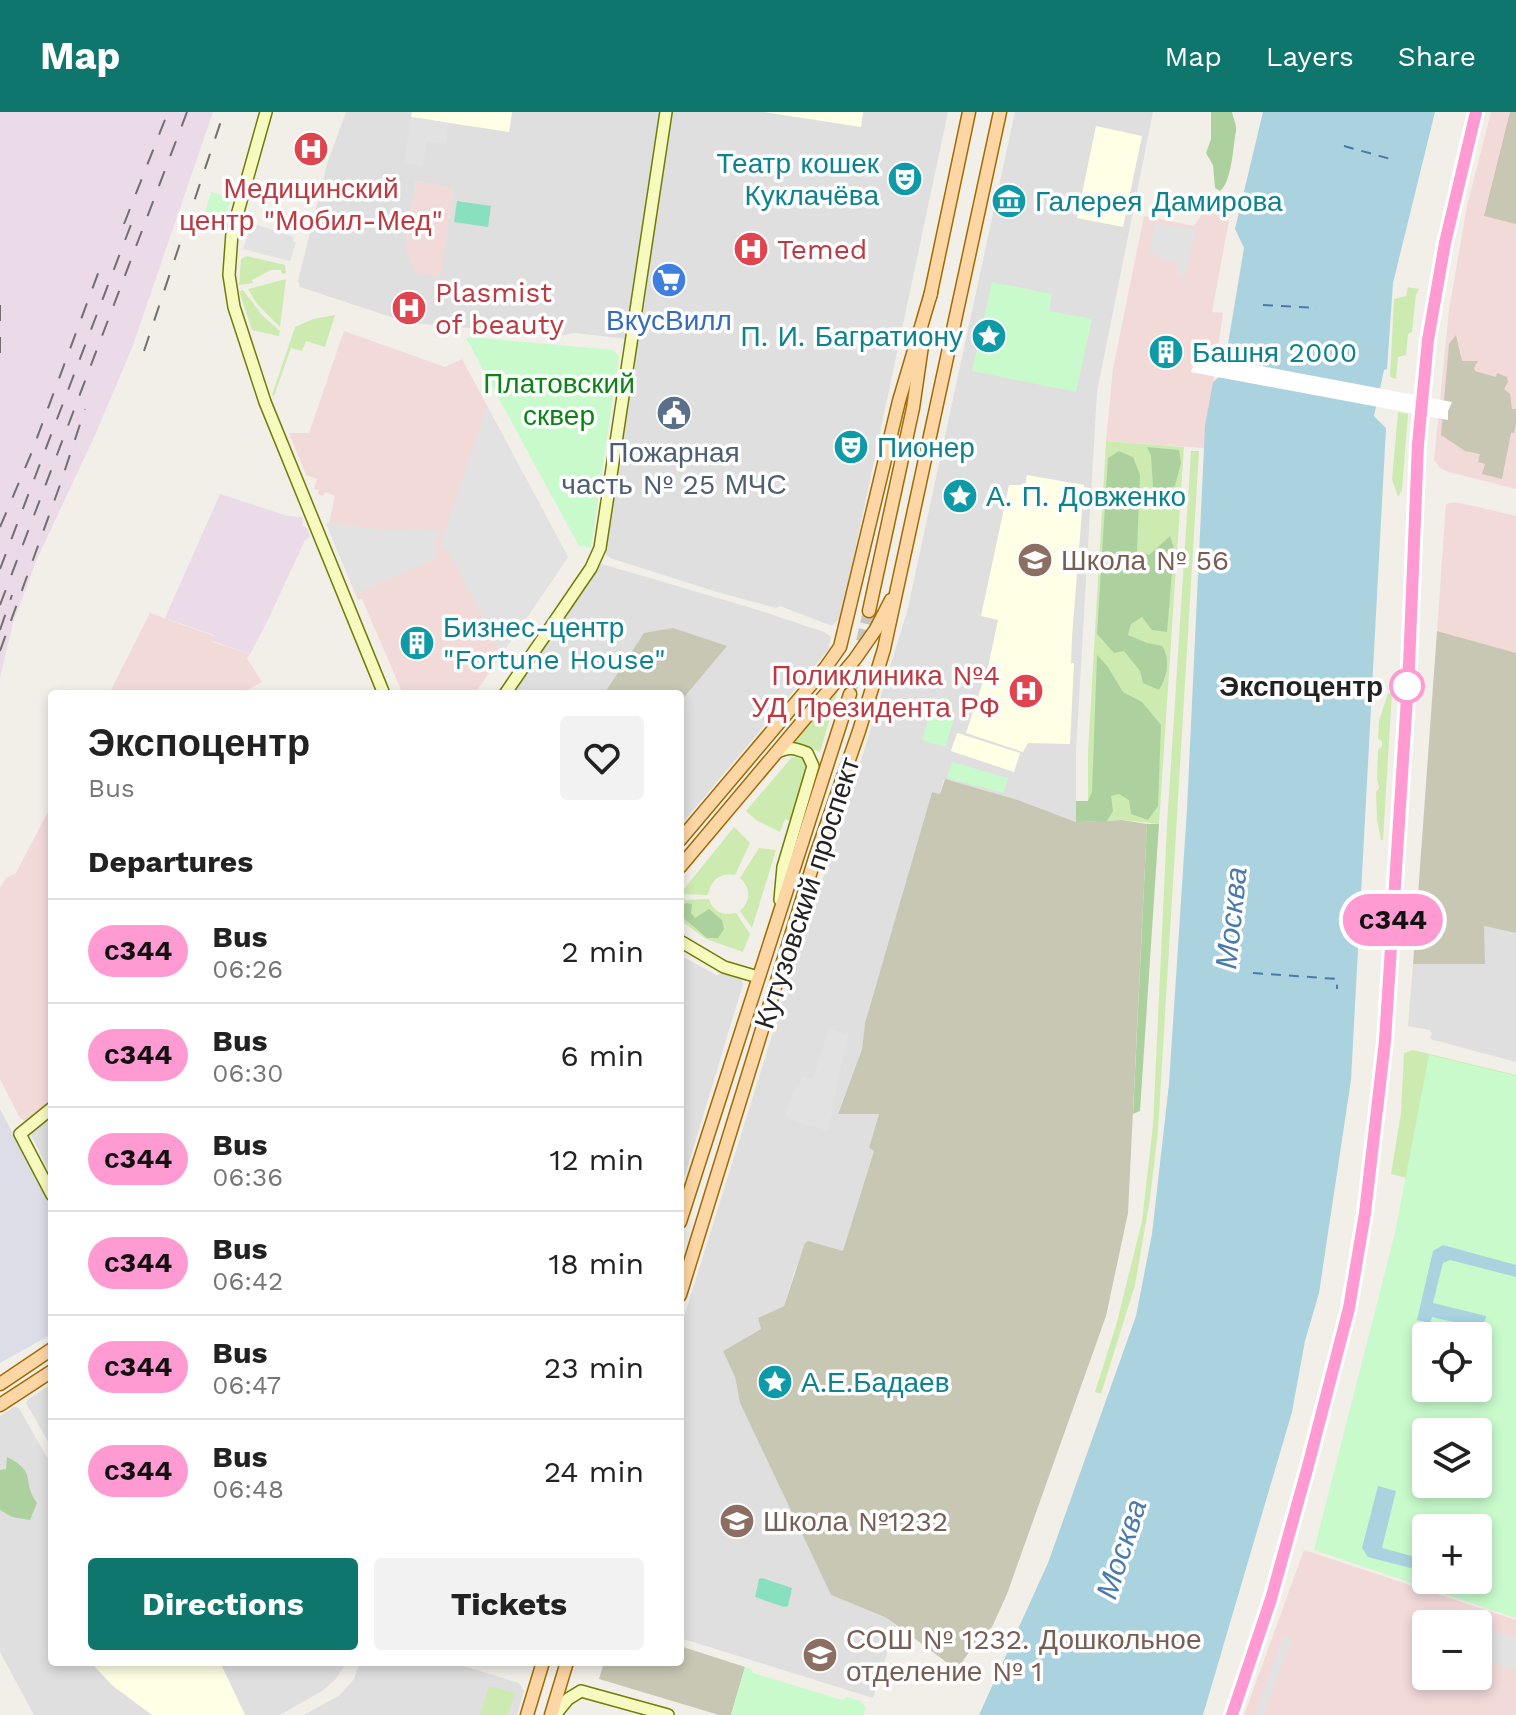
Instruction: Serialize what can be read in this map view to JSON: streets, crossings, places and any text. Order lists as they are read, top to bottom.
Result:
{
  "streets": {
    "main road": ["Кутузовский проспект"]
  },
  "water": ["Москва"],
  "parks": ["Платовский сквер"],
  "places": {
    "hospital": [
      "Медицинский центр \"Мобил-Мед\"",
      "Temed",
      "Plasmist of beauty",
      "Поликлиника №4 УД Президента РФ"
    ],
    "theatre": ["Театр кошек Куклачёва", "Пионер"],
    "museum": ["Галерея Дамирова"],
    "supermarket": ["ВкусВилл"],
    "place": ["П. И. Багратиону", "А. П. Довженко", "А.Е.Бадаев"],
    "building": ["Башня 2000", "Бизнес-центр \"Fortune House\""],
    "public building": ["Пожарная часть № 25 МЧС"],
    "school or university": ["Школа № 56", "Школа №1232", "СОШ № 1232. Дошкольное отделение № 1"],
    "other": ["Экспоцентр"]
  },
  "lines": ["bus line с344"],
  "page": {
    "header": "Map",
    "nav": ["Map", "Layers", "Share"],
    "on_map": "с344",
    "heading": [
      ["Экспоцентр", "Bus"],
      "Departures"
    ],
    "list": [
      {
        "mark": "с344",
        "name": "Bus",
        "note": "06:26",
        "value": "2 min"
      },
      {
        "mark": "с344",
        "name": "Bus",
        "note": "06:30",
        "value": "6 min"
      },
      {
        "mark": "с344",
        "name": "Bus",
        "note": "06:36",
        "value": "12 min"
      },
      {
        "mark": "с344",
        "name": "Bus",
        "note": "06:42",
        "value": "18 min"
      },
      {
        "mark": "с344",
        "name": "Bus",
        "note": "06:47",
        "value": "23 min"
      },
      {
        "mark": "с344",
        "name": "Bus",
        "note": "06:48",
        "value": "24 min"
      }
    ],
    "map_buttons": ["+", "−"],
    "buttons": ["Directions", "Tickets"]
  }
}
